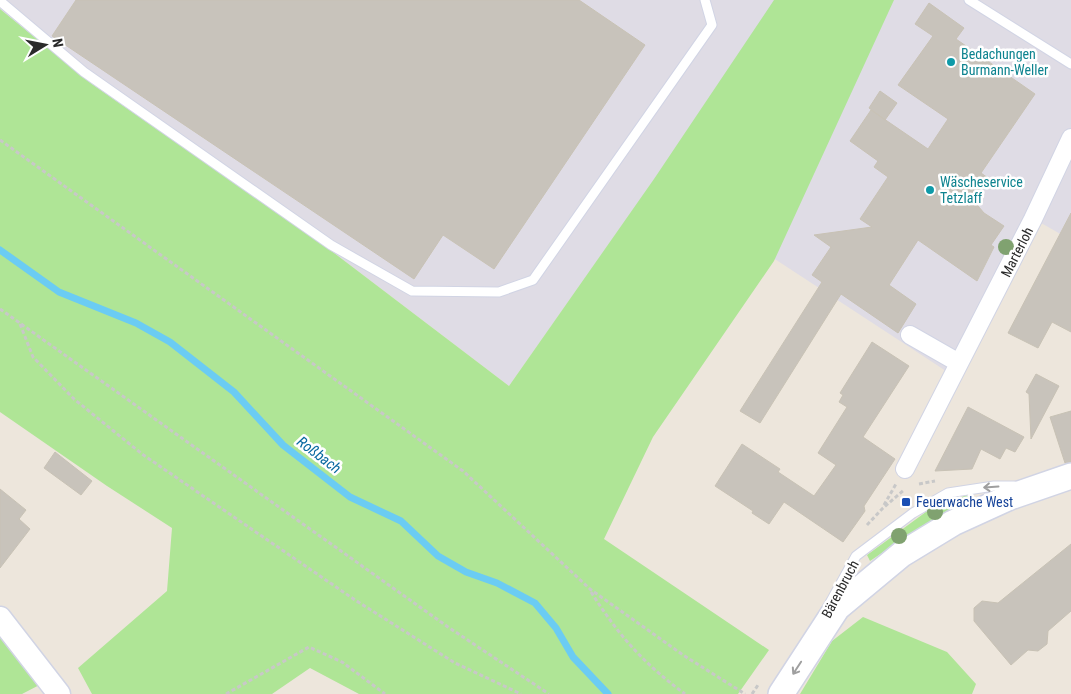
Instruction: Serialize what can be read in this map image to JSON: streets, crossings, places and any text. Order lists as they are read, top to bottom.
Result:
{
  "streets": {
    "main road": ["Bärenbruch"],
    "street": ["Marterloh"]
  },
  "water": ["Roßbach"],
  "places": {
    "other": ["Bedachungen Burmann-Weller", "Wäscheservice Tetzlaff"],
    "transit": ["Feuerwache West"]
  },
  "north": "right"
}
